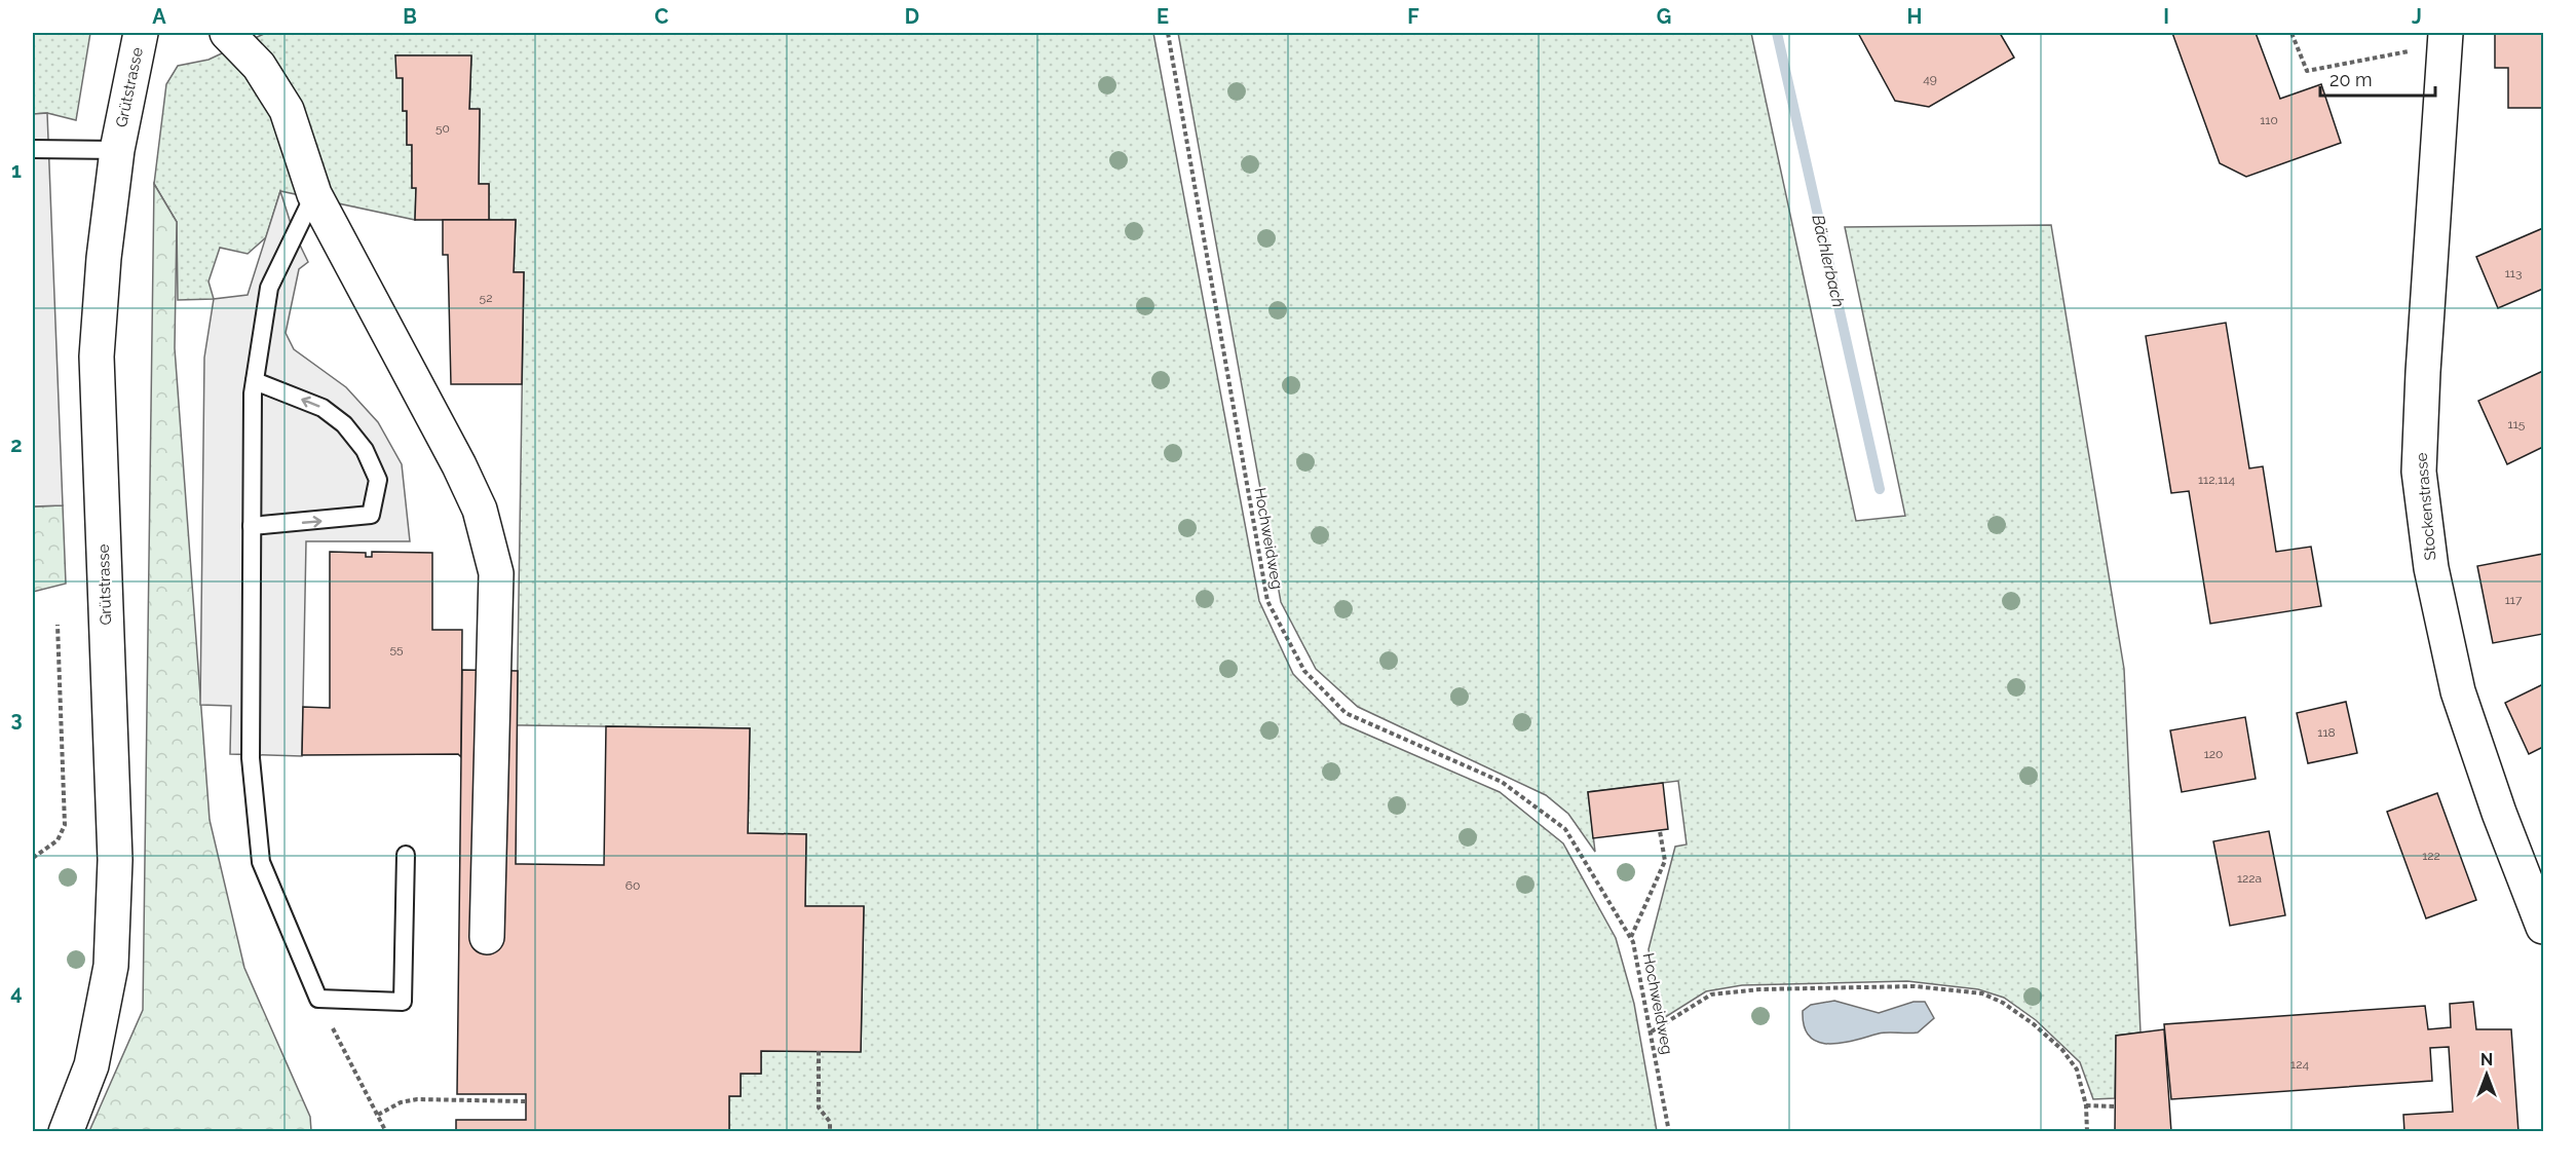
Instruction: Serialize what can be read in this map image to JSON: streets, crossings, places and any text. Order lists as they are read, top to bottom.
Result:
{
  "streets": {
    "street": ["Grütstrasse", "Stockenstrasse"],
    "path": ["Hochweidweg"]
  },
  "water": ["Bächlerbach"],
  "house_numbers": [
    "49",
    "110",
    "50",
    "113",
    "52",
    "115",
    "112,114",
    "117",
    "55",
    "118",
    "120",
    "122",
    "122a",
    "60",
    "124"
  ],
  "scale_bar": "20 m",
  "north": "top",
  "grid": {
    "columns": [
      "A",
      "B",
      "C",
      "D",
      "E",
      "F",
      "G",
      "H",
      "I",
      "J"
    ],
    "rows": [
      "1",
      "2",
      "3",
      "4"
    ]
  }
}
